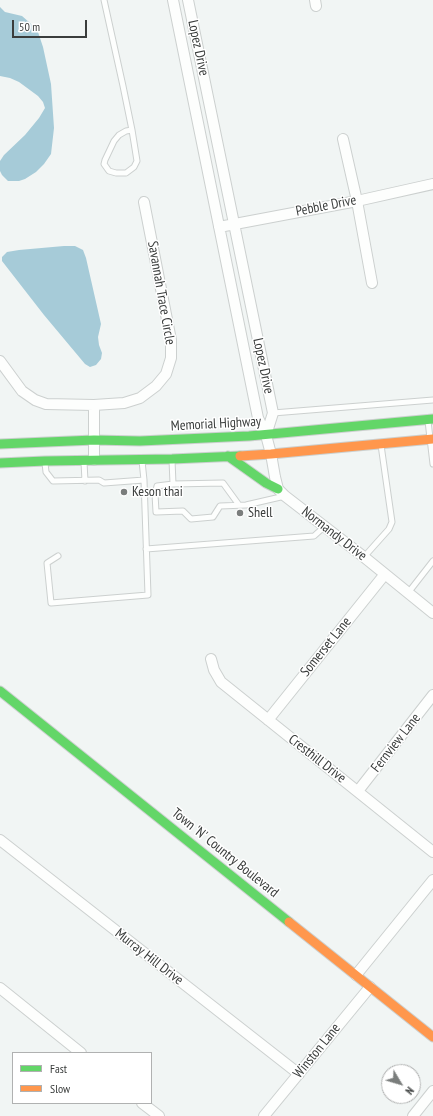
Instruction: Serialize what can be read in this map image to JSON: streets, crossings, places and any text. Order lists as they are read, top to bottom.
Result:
{
  "streets": {
    "main road": ["Memorial Highway", "Town 'N' Country Boulevard"],
    "street": [
      "Lopez Drive",
      "Pebble Drive",
      "Savannah Trace Circle",
      "Normandy Drive",
      "Somerset Lane",
      "Fernview Lane",
      "Cresthill Drive",
      "Murray Hill Drive",
      "Winston Lane"
    ]
  },
  "crossings": [
    ["Lopez Drive", "Pebble Drive"],
    ["Lopez Drive", "Memorial Highway"],
    ["Normandy Drive", "Somerset Lane"],
    ["Somerset Lane", "Cresthill Drive"],
    ["Fernview Lane", "Cresthill Drive"],
    ["Town 'N' Country Boulevard", "Winston Lane"],
    ["Murray Hill Drive", "Winston Lane"]
  ],
  "places": ["Keson thai", "Shell"],
  "legend": ["Fast", "Slow"],
  "scale_bar": "50 m",
  "north": "bottom right"
}
